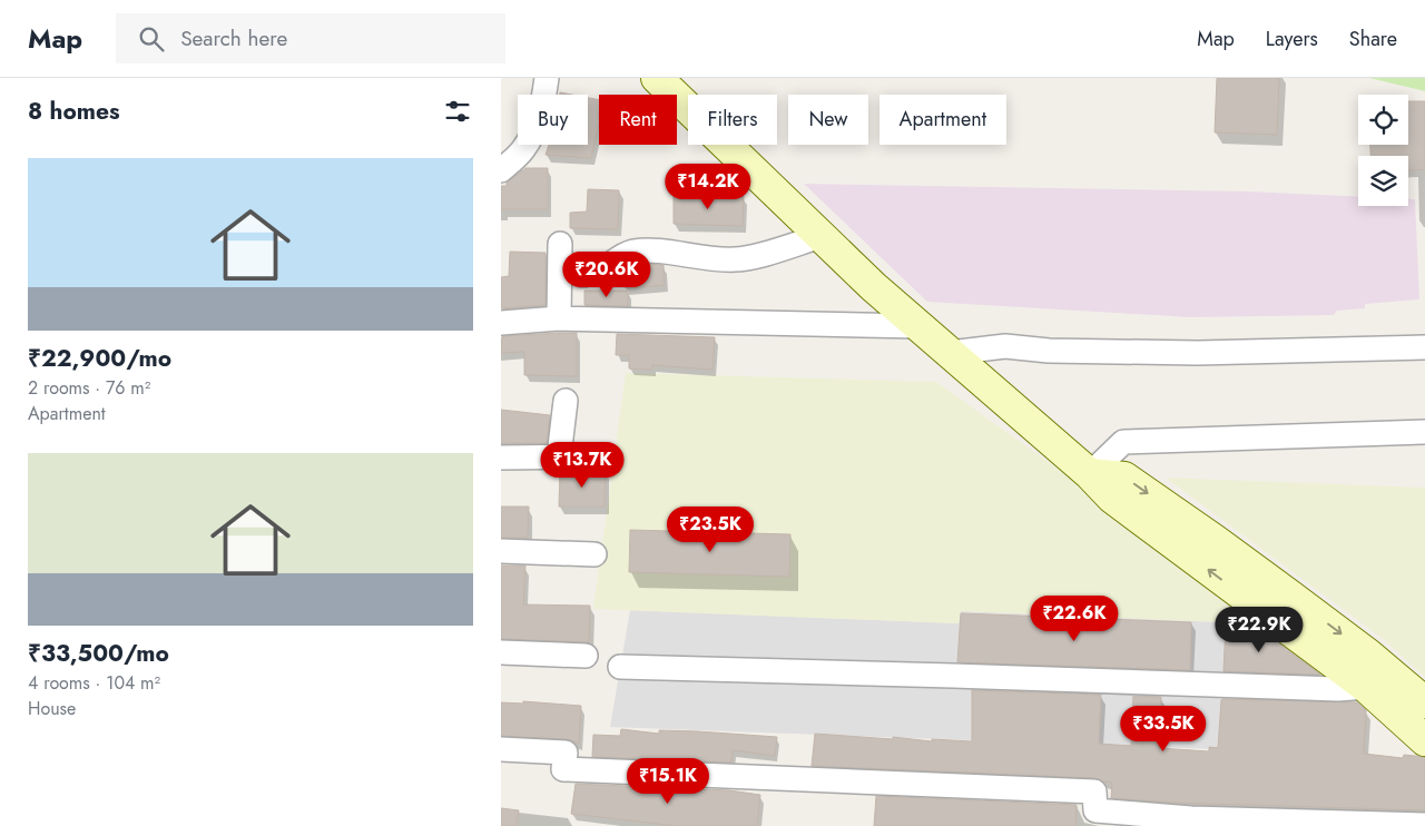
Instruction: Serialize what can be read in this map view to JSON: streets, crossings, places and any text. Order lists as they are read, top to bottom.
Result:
{
  "page": {
    "header": "Map",
    "search": "Search here",
    "nav": ["Map", "Layers", "Share"],
    "heading": "8 homes",
    "chip": [
      "Buy",
      "Rent",
      "Filters",
      "New",
      "Apartment"
    ],
    "list": [
      {
        "name": "₹22,900/mo",
        "note": "2 rooms · 76 m² · Apartment"
      },
      {
        "name": "₹33,500/mo",
        "note": "4 rooms · 104 m² · House"
      }
    ],
    "price": [
      "₹14.2K",
      "₹20.6K",
      "₹13.7K",
      "₹23.5K",
      "₹22.6K",
      "₹22.9K",
      "₹33.5K",
      "₹15.1K"
    ]
  }
}
